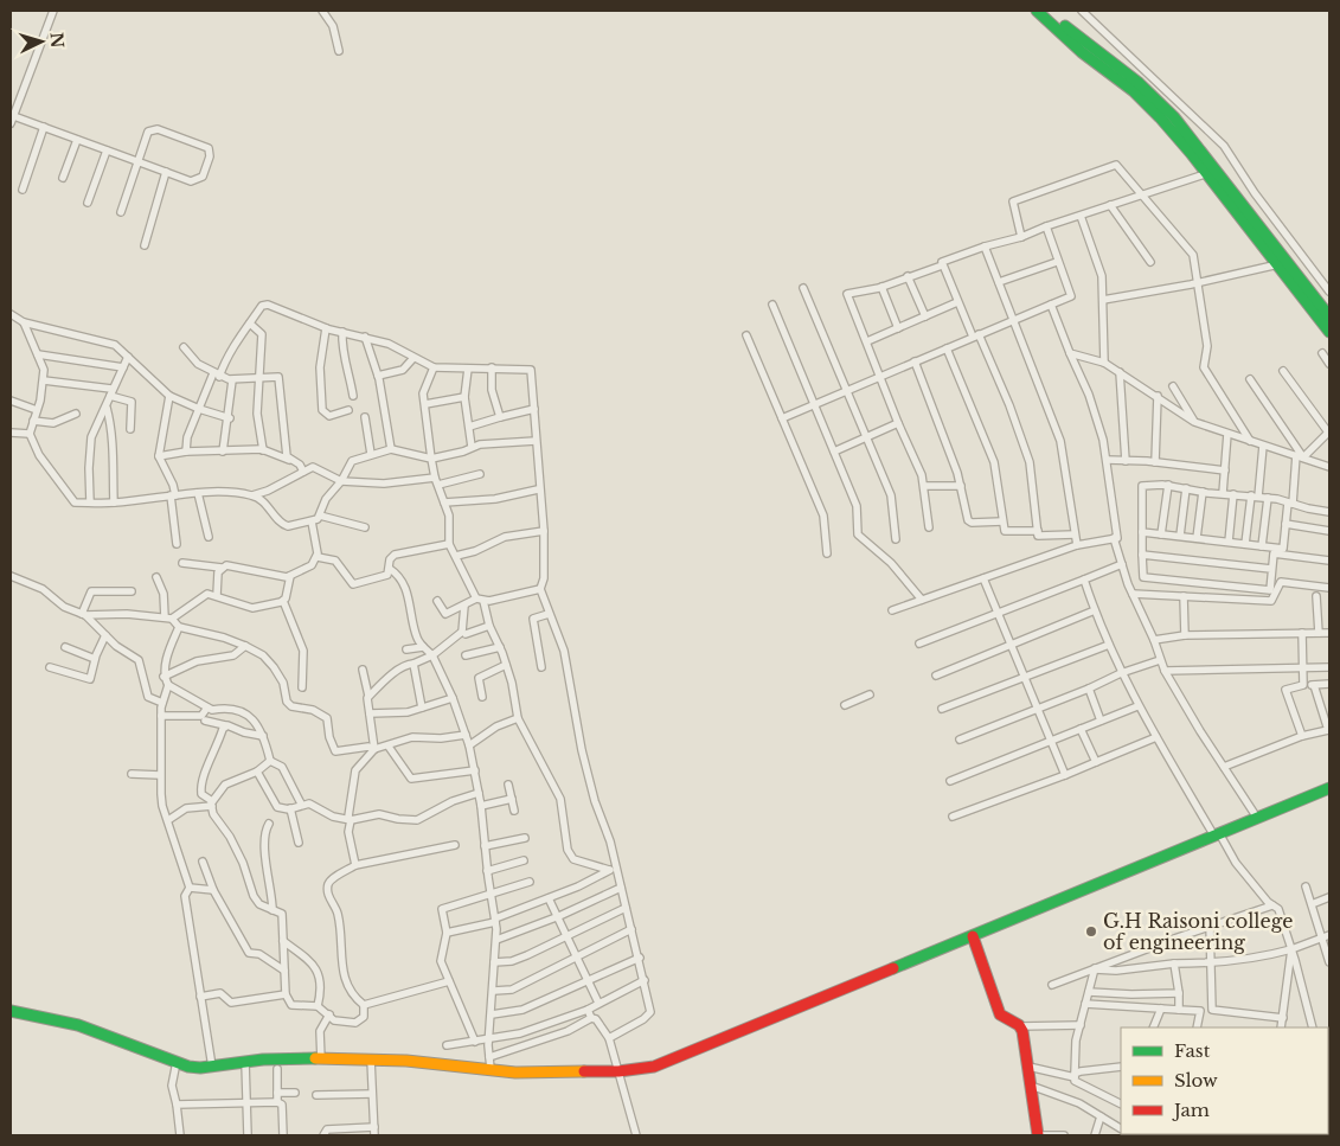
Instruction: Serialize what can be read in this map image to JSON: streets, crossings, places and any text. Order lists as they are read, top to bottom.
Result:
{
  "places": ["G.H Raisoni college of engineering"],
  "legend": ["Fast", "Slow", "Jam"],
  "north": "right"
}
